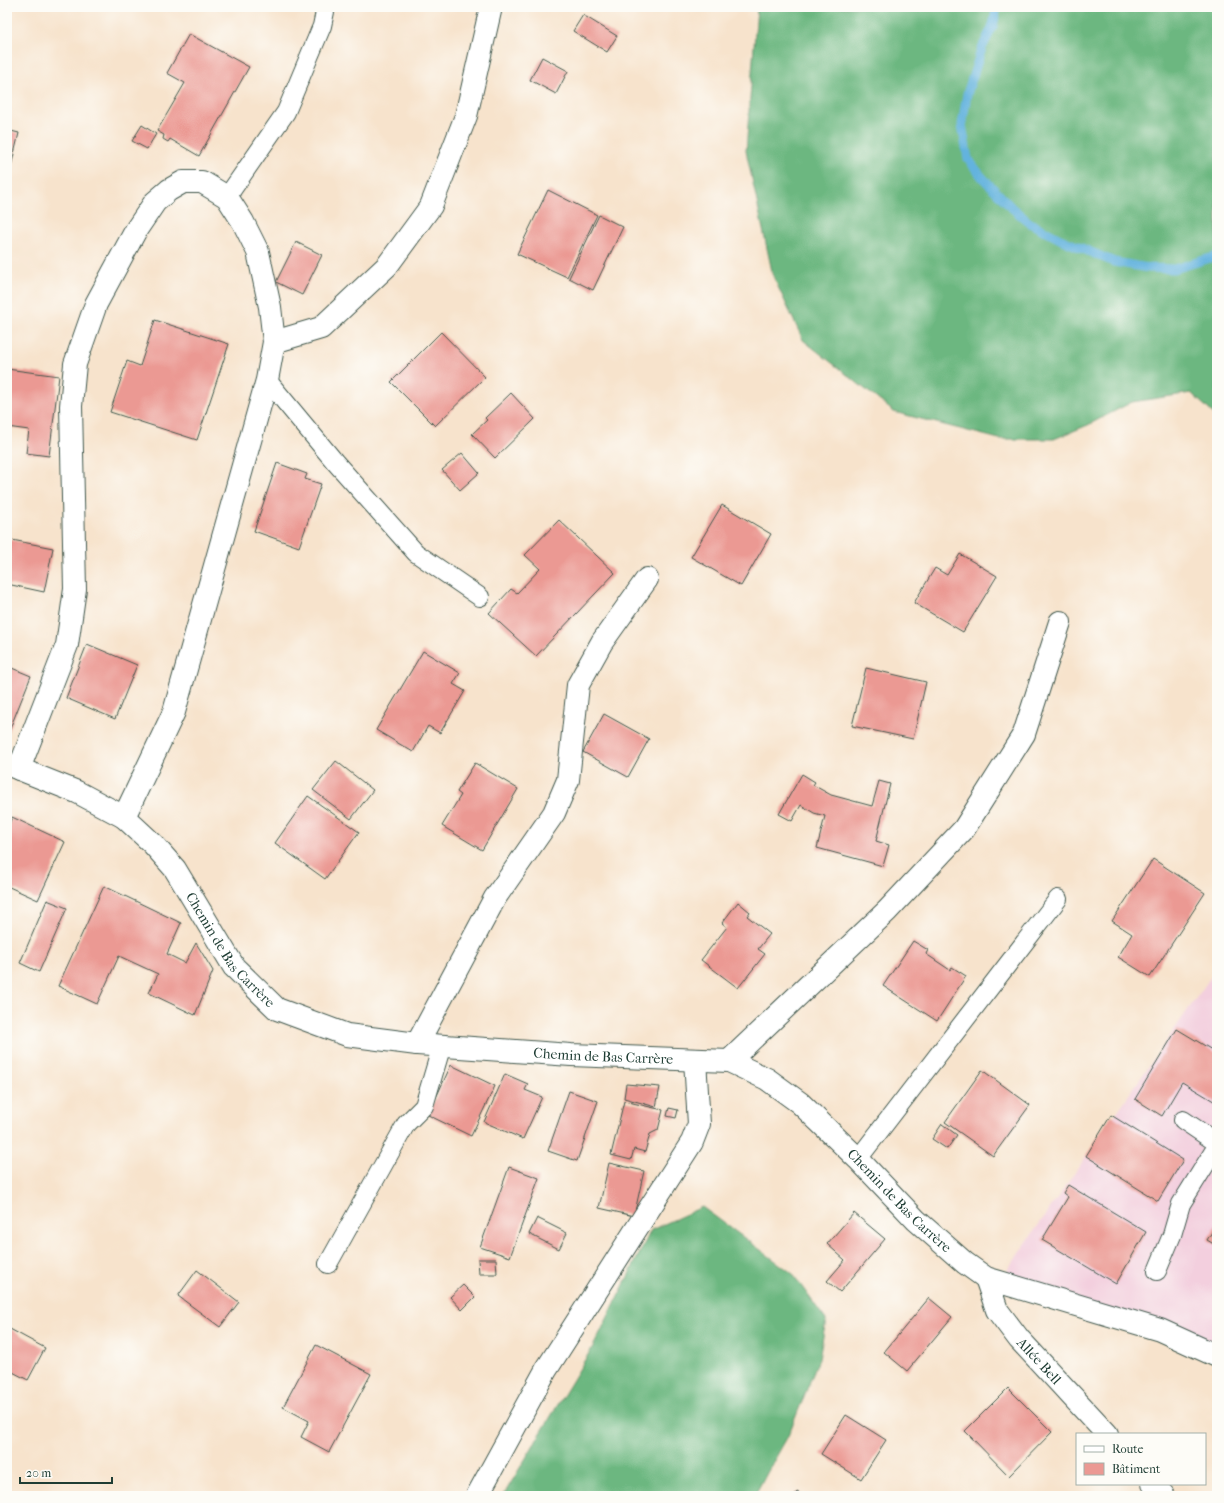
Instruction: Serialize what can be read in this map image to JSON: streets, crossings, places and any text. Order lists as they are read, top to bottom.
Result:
{
  "streets": {
    "street": ["Chemin de Bas Carrère", "Allée Bell"]
  },
  "crossings": [
    ["Chemin de Bas Carrère", "Allée Bell"]
  ],
  "legend": ["Route", "Bâtiment"],
  "scale_bar": "20 m"
}
